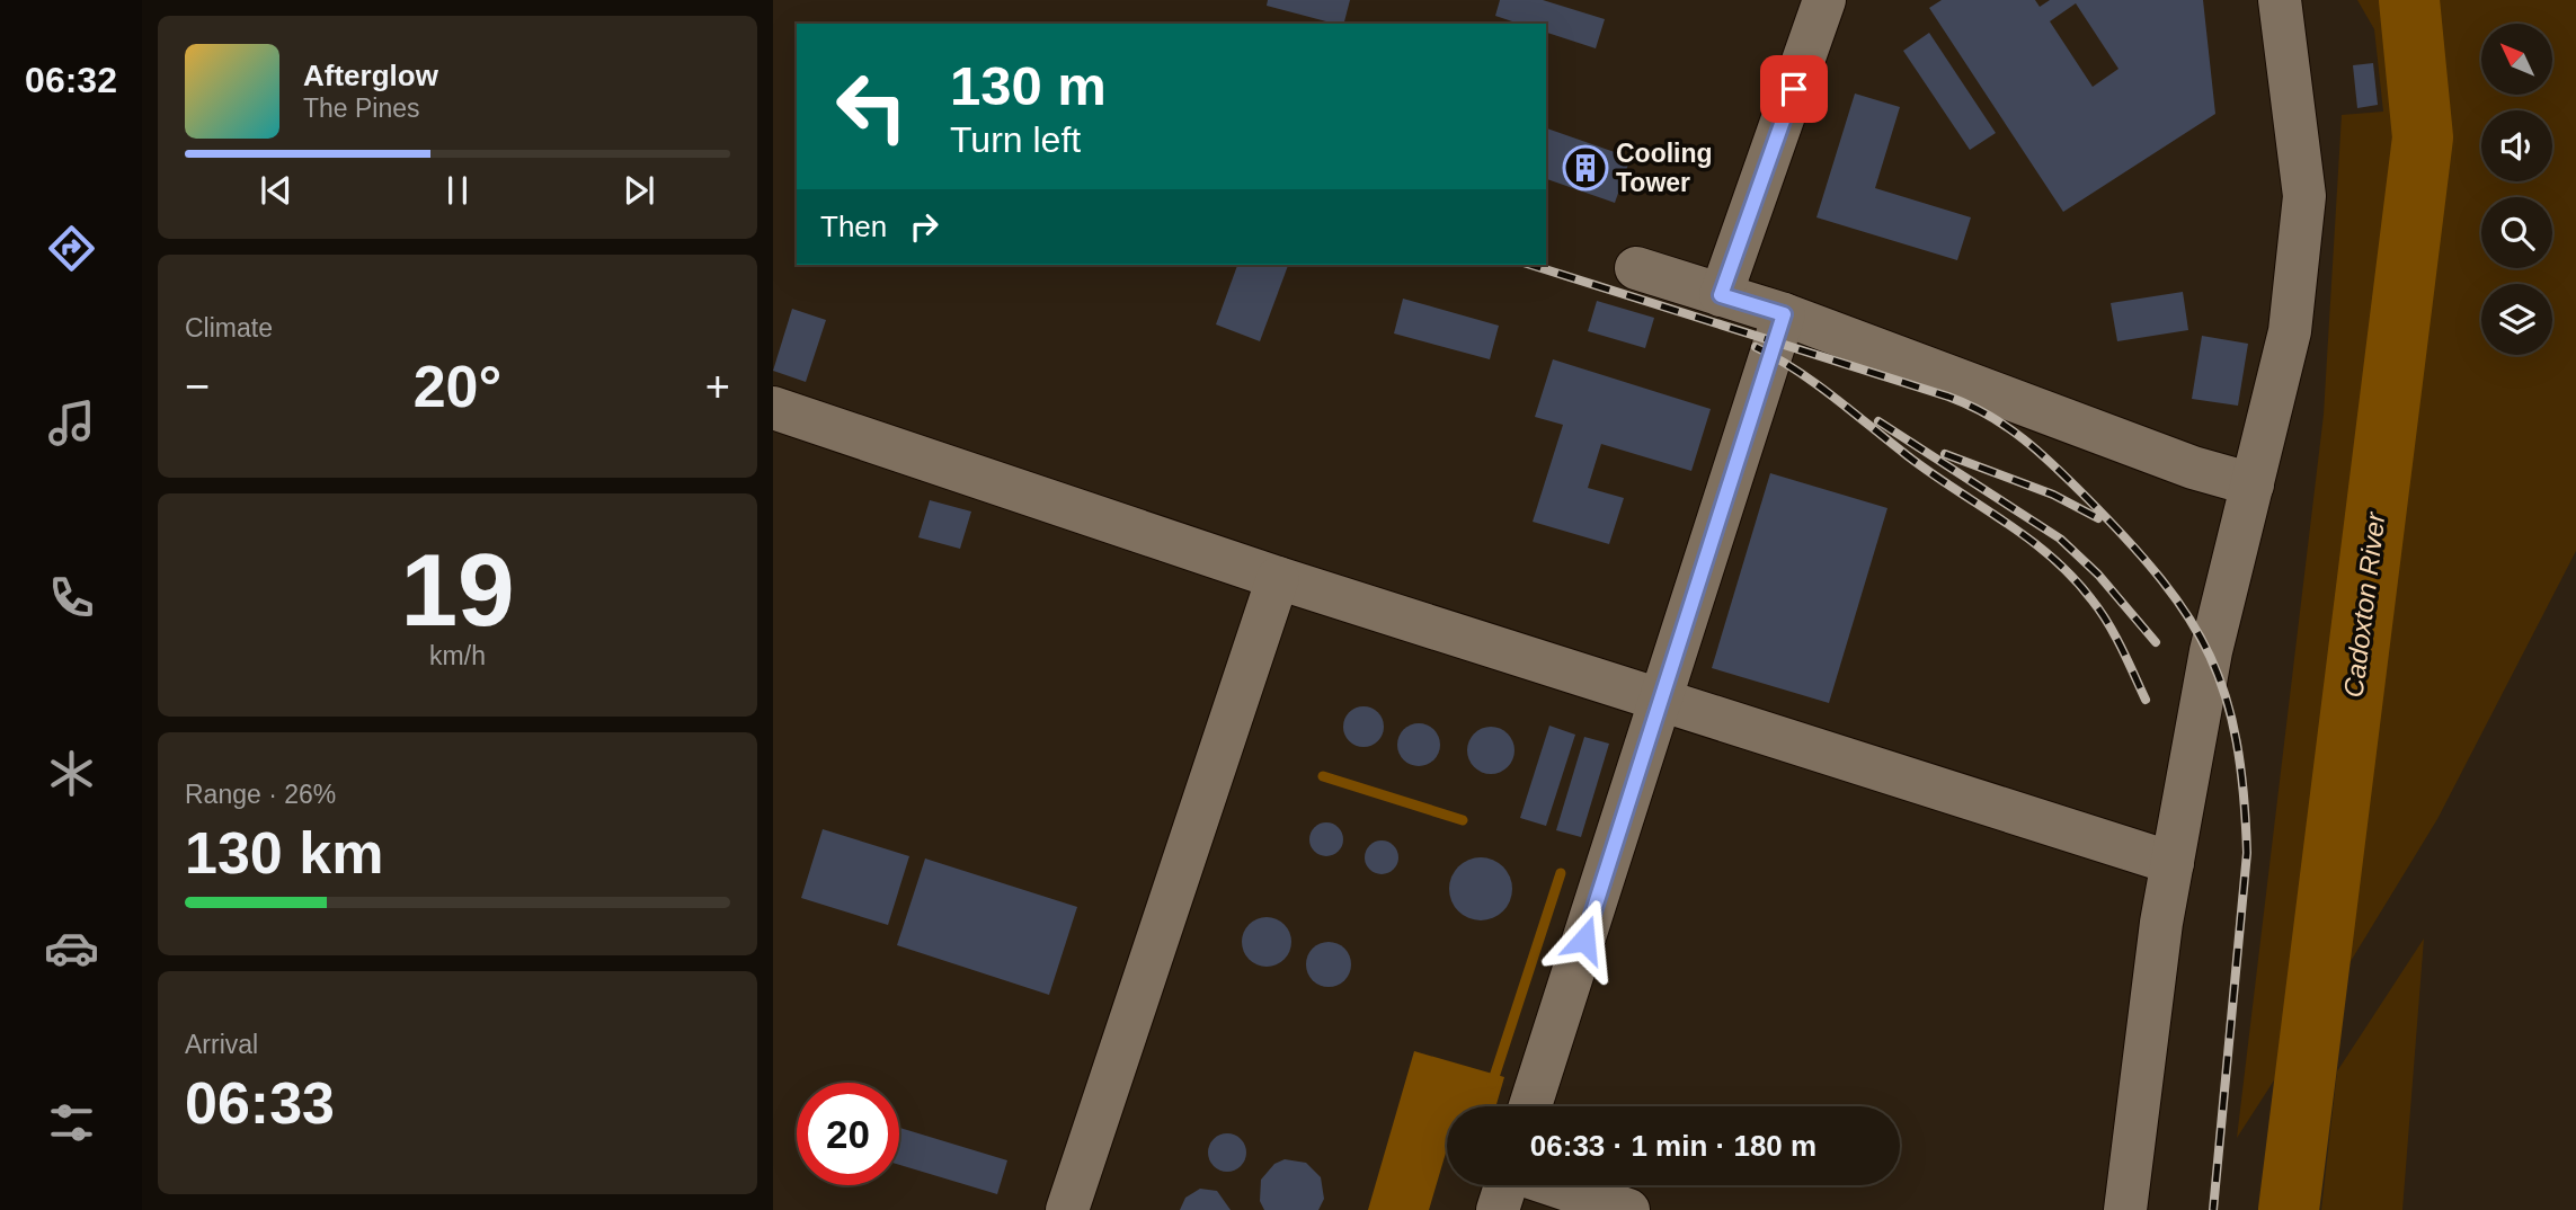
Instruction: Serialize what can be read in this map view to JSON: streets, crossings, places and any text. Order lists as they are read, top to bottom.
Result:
{
  "water": ["Cadoxton River"],
  "places": {
    "building": ["Cooling Tower"]
  },
  "north": "top left",
  "page": {
    "tabs": "06:32",
    "turn": ["130 m", "Turn left"],
    "song": ["Afterglow", "The Pines"],
    "then": "Then",
    "tile": [
      "Climate",
      ["19", "km/h"],
      ["Range · 26%", "130 km"],
      ["Arrival", "06:33"]
    ],
    "heat": ["−", "20°", "+"],
    "limit": "20",
    "trip": "06:33 · 1 min · 180 m"
  }
}
